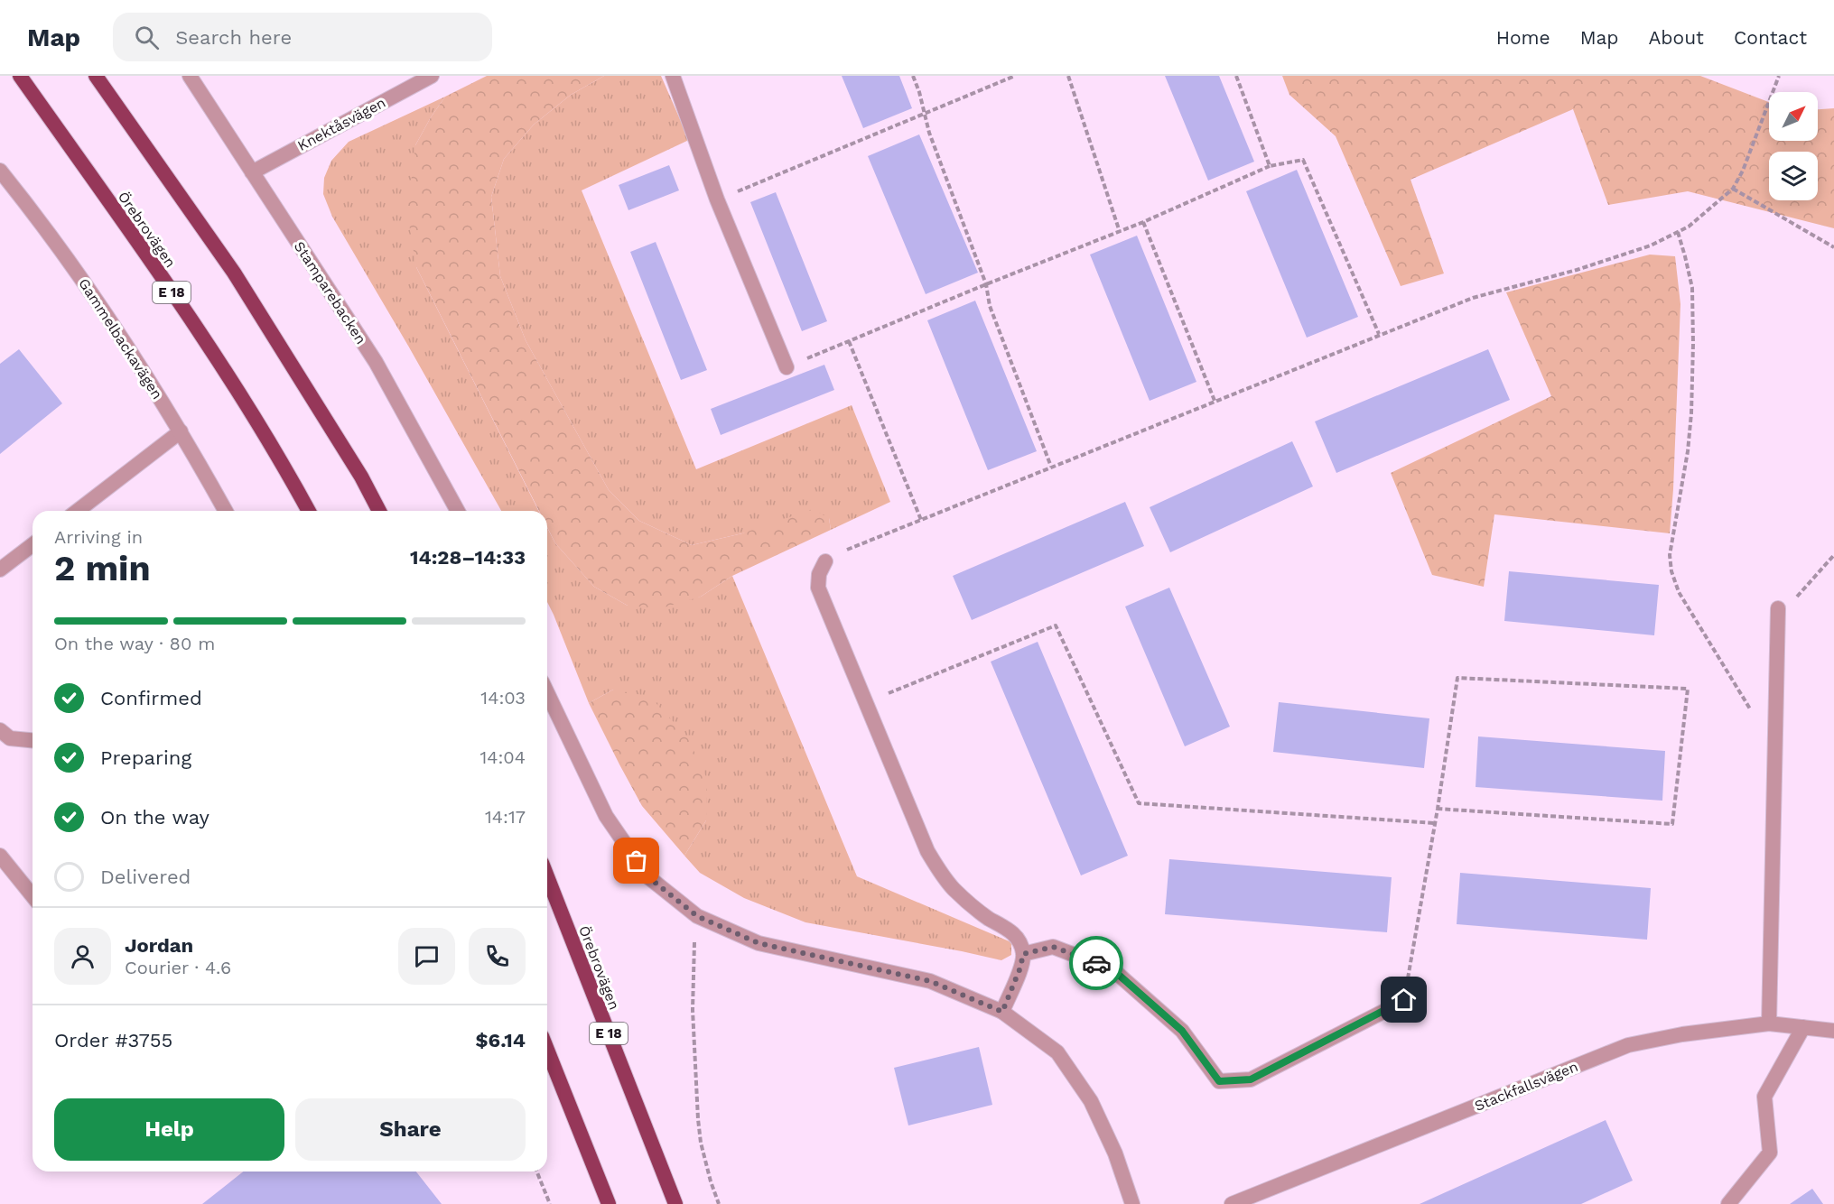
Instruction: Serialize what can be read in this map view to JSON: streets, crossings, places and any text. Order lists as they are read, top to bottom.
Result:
{
  "streets": {
    "highway": ["Örebrovägen", "E 18"],
    "street": [
      "Knektåsvägen",
      "Stamparebacken",
      "Gammelbackavägen",
      "Stackfallsvägen"
    ]
  },
  "crossings": [
    ["Knektåsvägen", "Stamparebacken"]
  ],
  "north": "top right",
  "page": {
    "header": "Map",
    "search": "Search here",
    "nav": [
      "Home",
      "Map",
      "About",
      "Contact"
    ],
    "heading": ["2 min", "Arriving in", "14:28–14:33"],
    "panel": [
      "Jordan",
      "Courier · 4.6",
      "Order #3755",
      "$6.14"
    ],
    "bar": "On the way · 80 m",
    "list": [
      ["Confirmed", "14:03"],
      ["Preparing", "14:04"],
      ["On the way", "14:17"],
      "Delivered"
    ],
    "buttons": ["Help", "Share"]
  }
}
